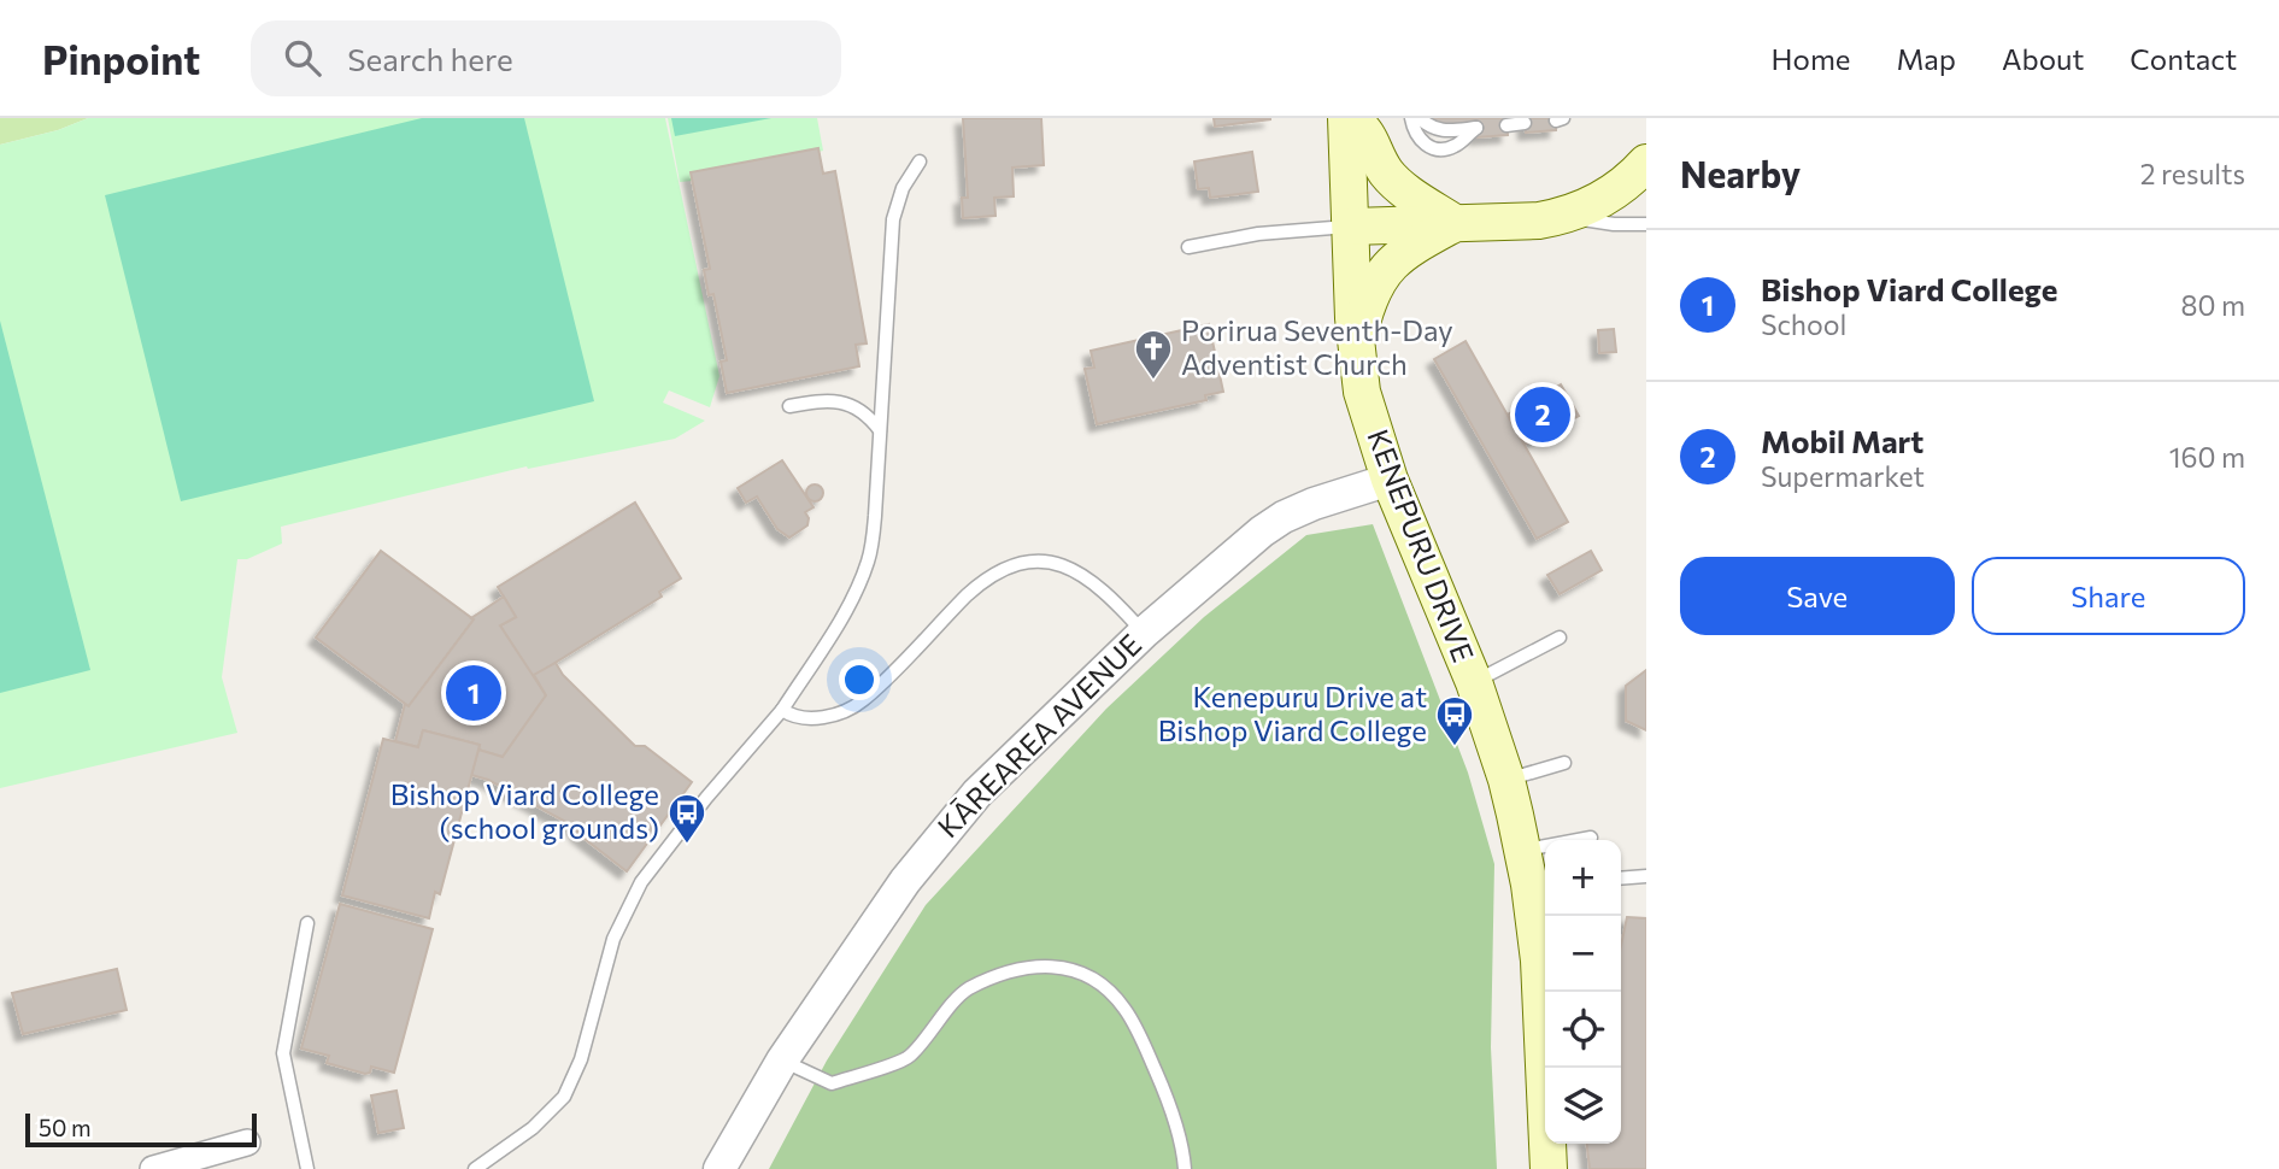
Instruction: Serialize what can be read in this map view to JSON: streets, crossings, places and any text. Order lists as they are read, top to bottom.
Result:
{
  "streets": {
    "main road": ["KENEPURU DRIVE"],
    "street": ["KĀREAREA AVENUE"]
  },
  "crossings": [
    ["KENEPURU DRIVE", "KĀREAREA AVENUE"]
  ],
  "places": {
    "church": ["Porirua Seventh-Day Adventist Church"],
    "bus stop": ["Kenepuru Drive at Bishop Viard College", "Bishop Viard College (school grounds)"]
  },
  "scale_bar": "50 m",
  "page": {
    "header": "Pinpoint",
    "search": "Search here",
    "nav": [
      "Home",
      "Map",
      "About",
      "Contact"
    ],
    "heading": ["Nearby", "2 results"],
    "list": [
      {
        "mark": "1",
        "name": "Bishop Viard College",
        "note": "School",
        "value": "80 m"
      },
      {
        "mark": "2",
        "name": "Mobil Mart",
        "note": "Supermarket",
        "value": "160 m"
      }
    ],
    "pins": ["2", "1"],
    "buttons": ["Save", "Share"],
    "map_buttons": ["+", "−"],
    "scale": "50 m"
  }
}
